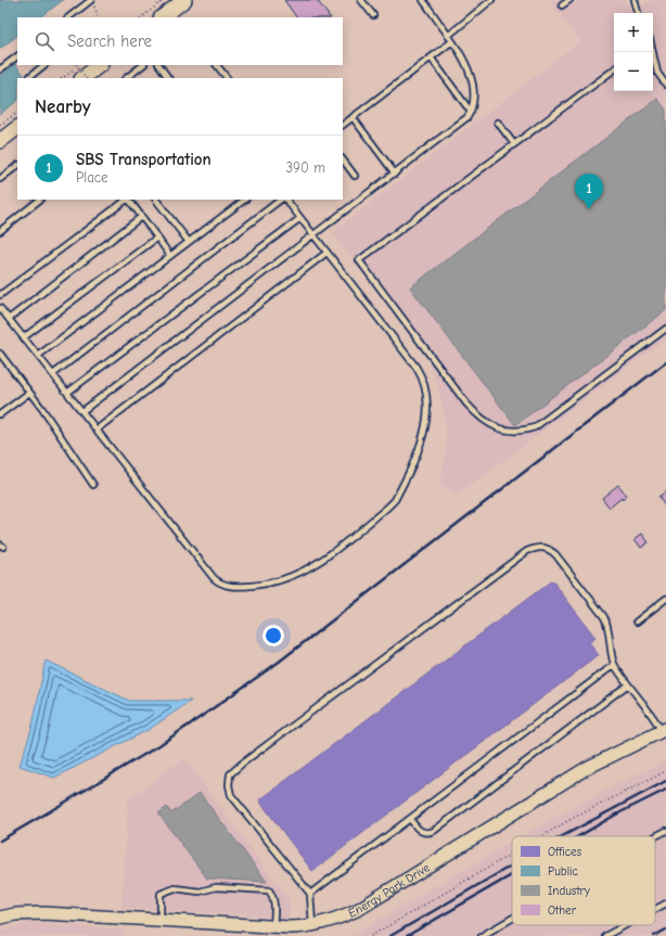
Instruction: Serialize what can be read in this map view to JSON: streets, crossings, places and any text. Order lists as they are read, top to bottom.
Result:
{
  "streets": {
    "street": ["Energy Park Drive"]
  },
  "legend": [
    "Offices",
    "Public",
    "Industry",
    "Other"
  ],
  "page": {
    "map_buttons": ["+", "−"],
    "search": "Search here",
    "heading": "Nearby",
    "list": [
      {
        "mark": "1",
        "name": "SBS Transportation",
        "note": "Place",
        "value": "390 m"
      }
    ],
    "pins": "1"
  }
}
